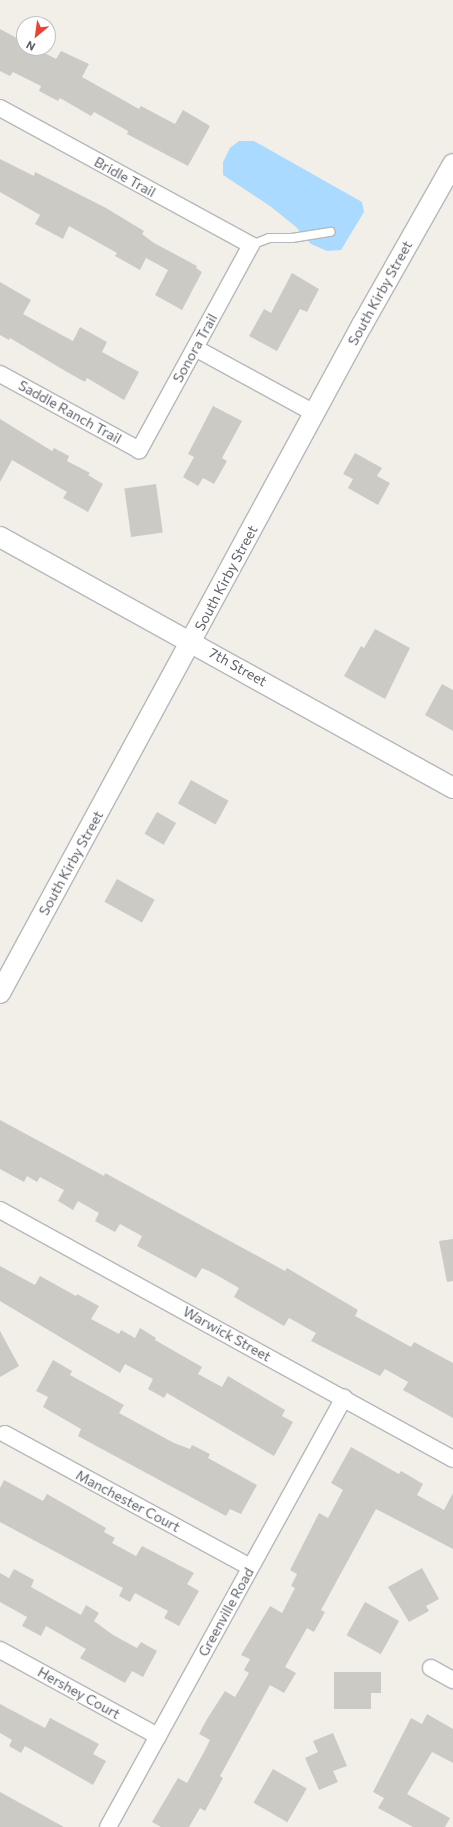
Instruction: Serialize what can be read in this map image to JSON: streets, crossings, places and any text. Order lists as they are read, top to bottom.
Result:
{
  "streets": {
    "street": [
      "Bridle Trail",
      "South Kirby Street",
      "Sonora Trail",
      "Saddle Ranch Trail",
      "7th Street",
      "Warwick Street",
      "Manchester Court",
      "Greenville Road",
      "Hershey Court"
    ]
  },
  "crossings": [
    ["Bridle Trail", "Sonora Trail"],
    ["South Kirby Street", "7th Street"],
    ["Sonora Trail", "Saddle Ranch Trail"],
    ["Warwick Street", "Greenville Road"],
    ["Manchester Court", "Greenville Road"],
    ["Greenville Road", "Hershey Court"]
  ],
  "north": "bottom left"
}
